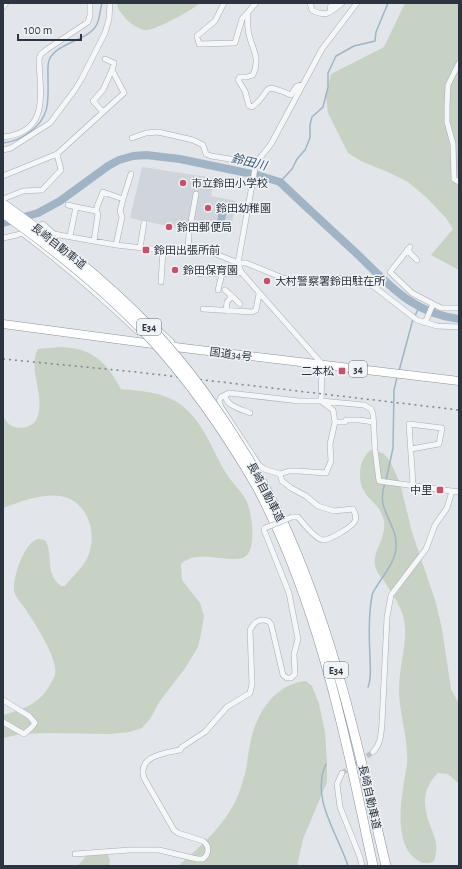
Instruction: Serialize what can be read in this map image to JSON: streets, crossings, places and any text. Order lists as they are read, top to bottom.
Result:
{
  "streets": {
    "highway": [
      "長崎自動車道",
      "E34",
      "国道34号",
      "34"
    ]
  },
  "water": ["鈴田川"],
  "places": {
    "other": [
      "市立鈴田小学校",
      "鈴田幼稚園",
      "鈴田郵便局",
      "鈴田保育園",
      "大村警察署鈴田駐在所"
    ],
    "transit": ["鈴田出張所前", "二本松", "中里"]
  },
  "scale_bar": "100 m"
}
